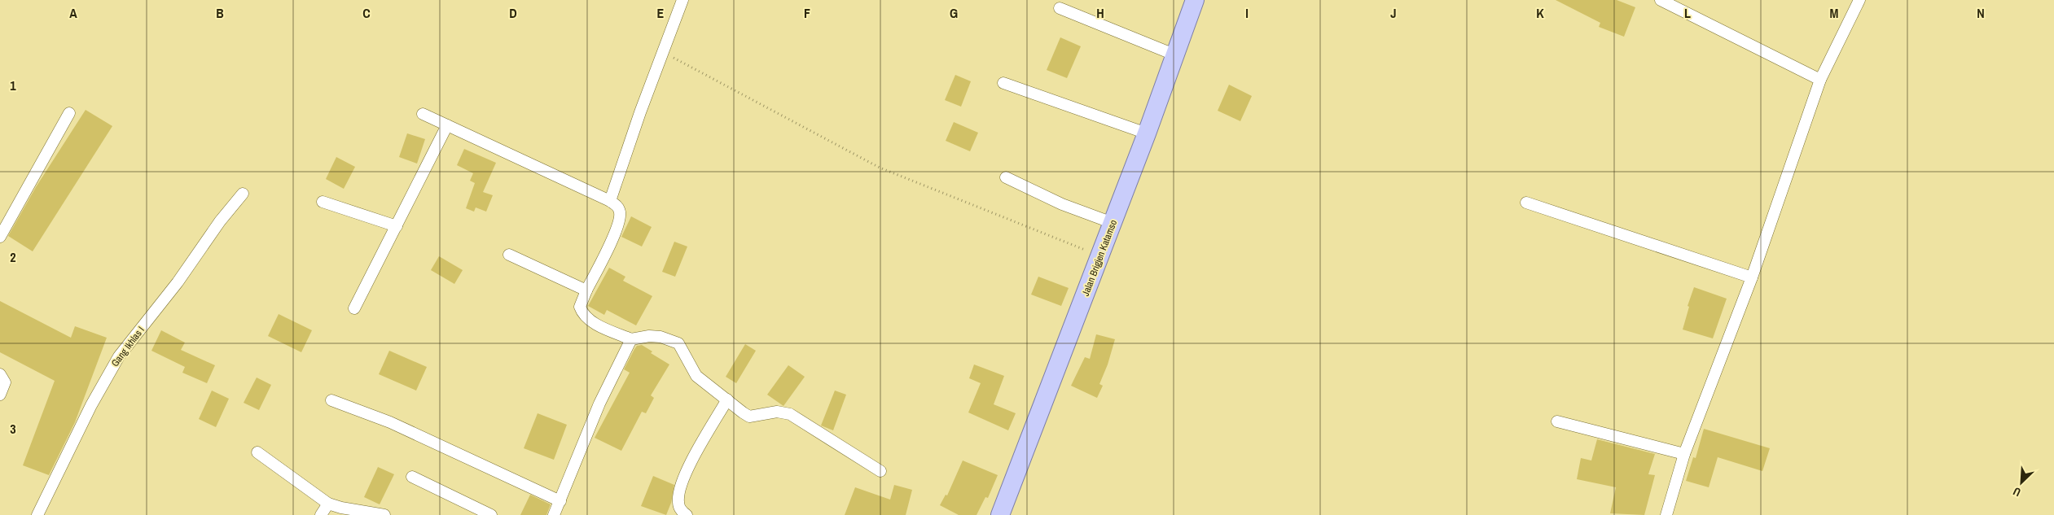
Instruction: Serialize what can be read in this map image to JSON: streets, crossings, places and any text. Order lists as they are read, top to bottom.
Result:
{
  "streets": {
    "main road": ["Jalan Brigjen Katamso"],
    "street": ["Gang Ikhlas I"]
  },
  "north": "bottom left",
  "grid": {
    "columns": [
      "A",
      "B",
      "C",
      "D",
      "E",
      "F",
      "G",
      "H",
      "I",
      "J",
      "K",
      "L",
      "M",
      "N"
    ],
    "rows": ["1", "2", "3"]
  }
}
